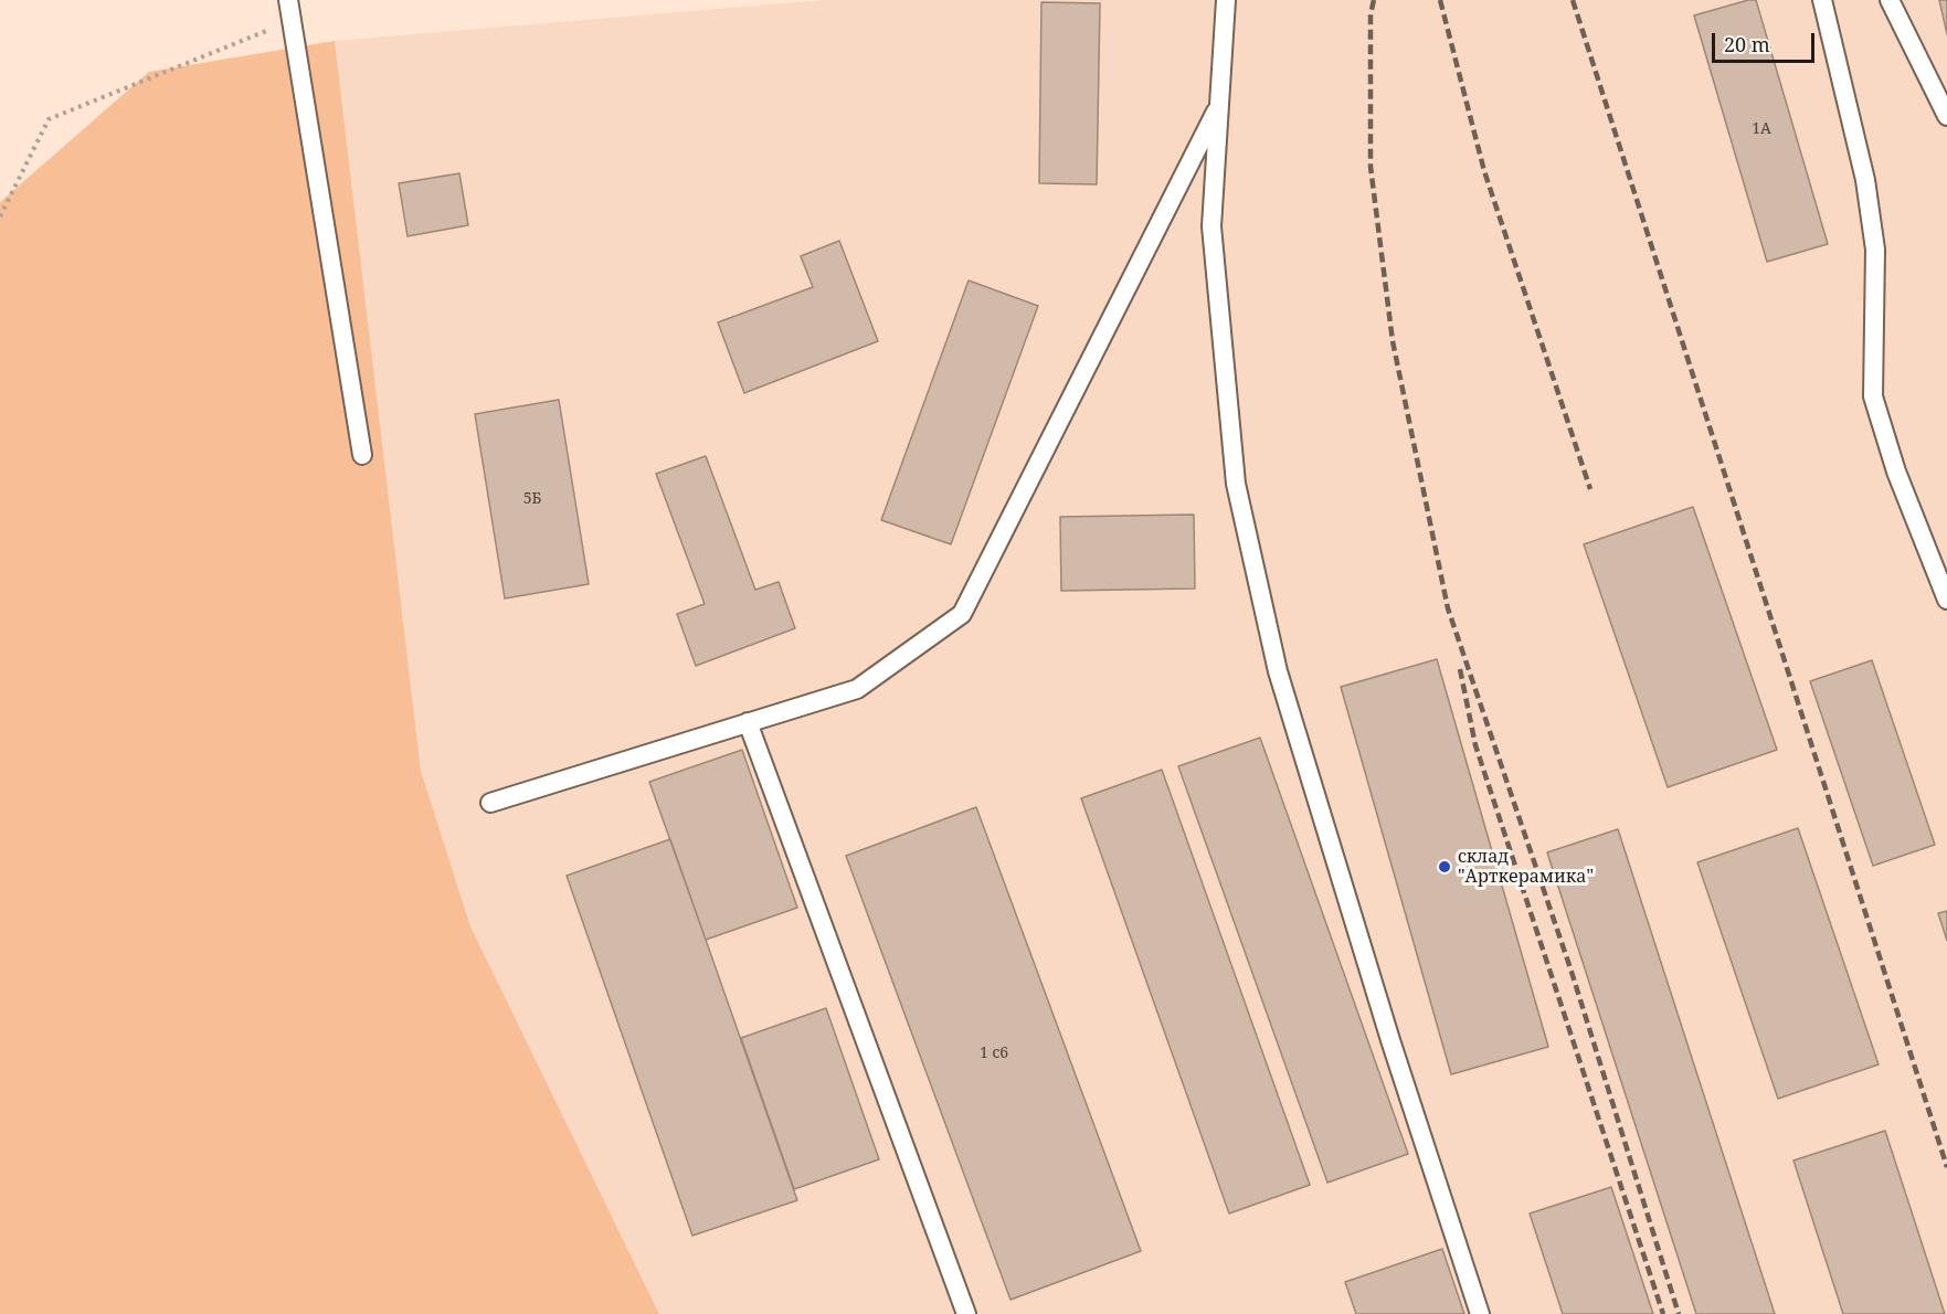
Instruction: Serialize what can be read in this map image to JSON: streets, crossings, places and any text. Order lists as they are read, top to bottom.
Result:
{
  "places": ["склад \"Арткерамика\""],
  "house_numbers": ["1А", "5Б", "1 с6"],
  "scale_bar": "20 m"
}
